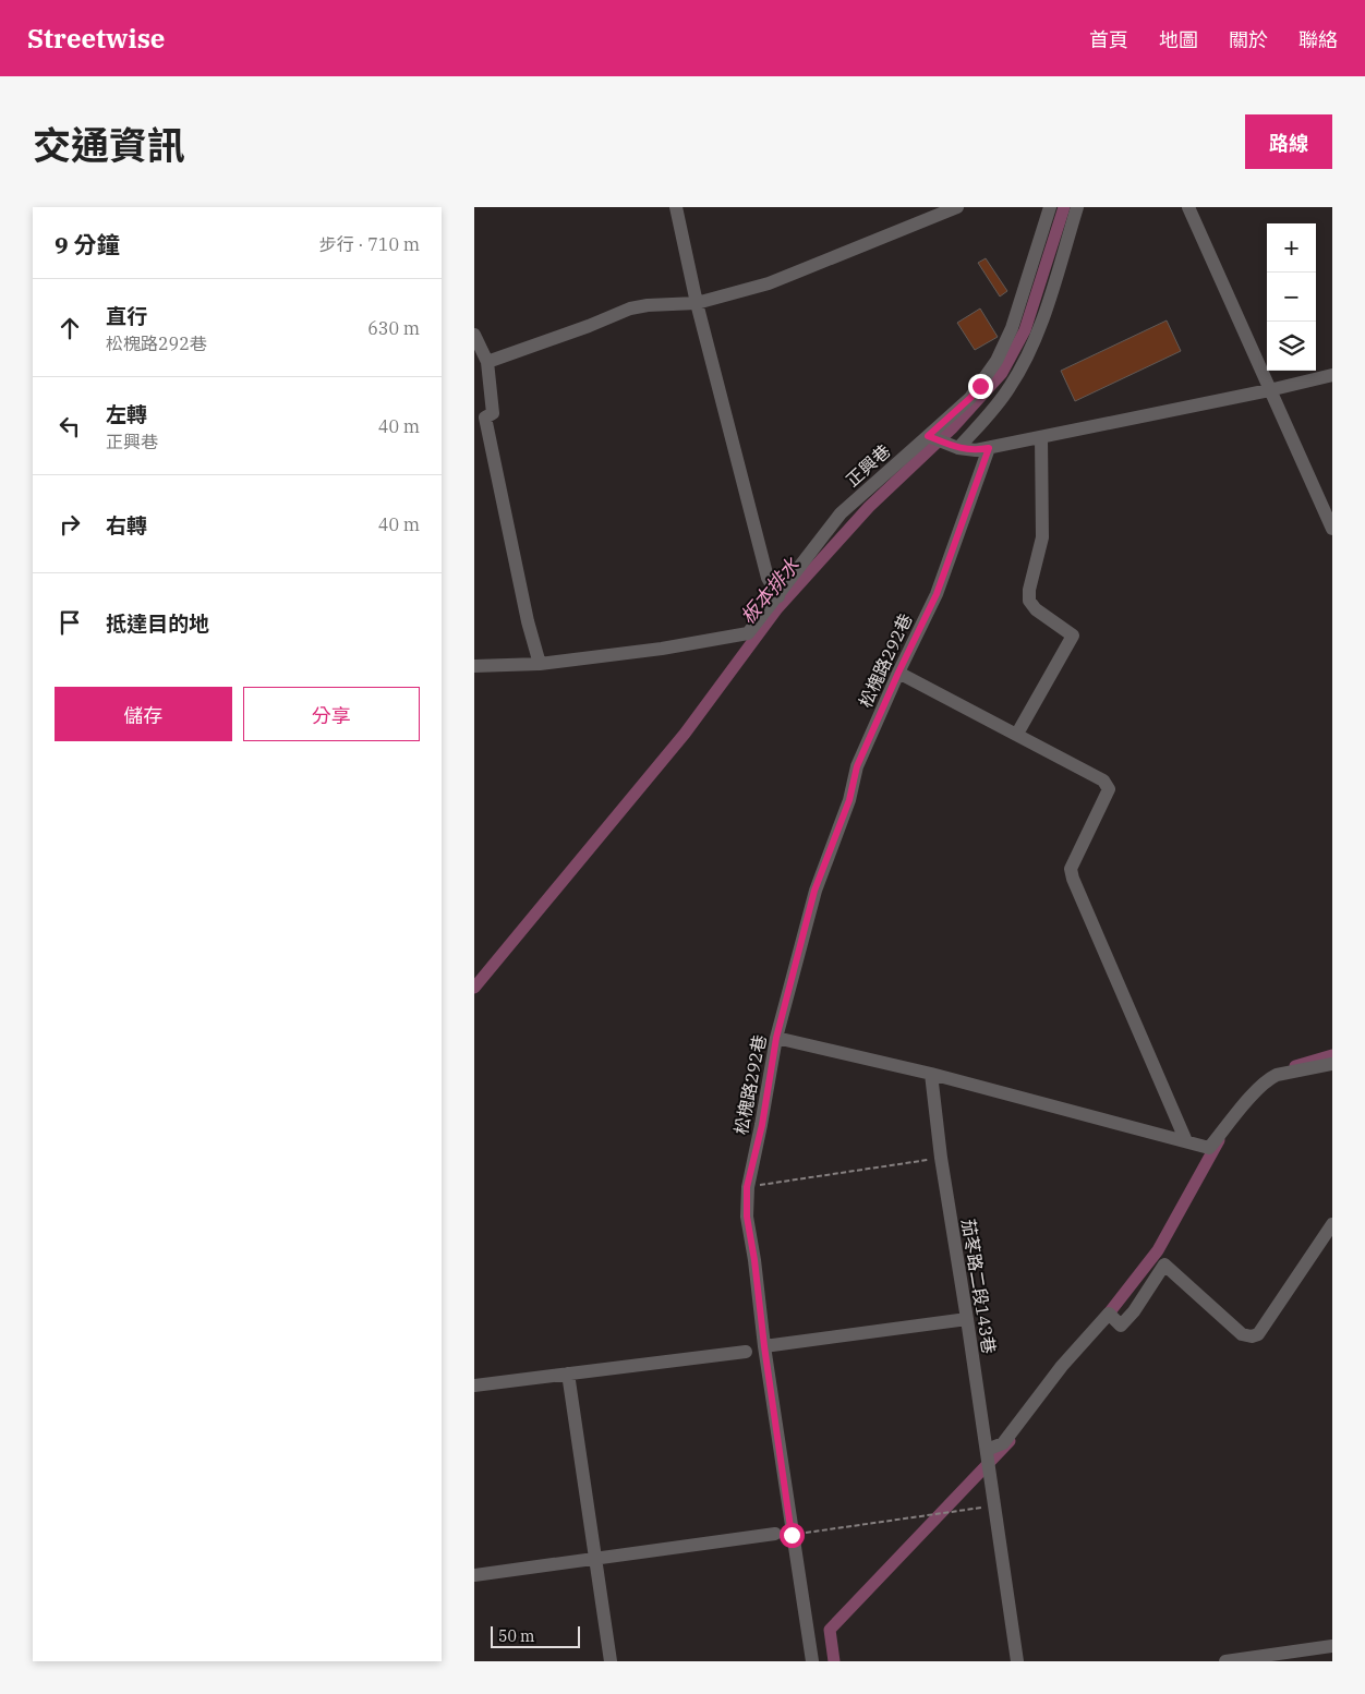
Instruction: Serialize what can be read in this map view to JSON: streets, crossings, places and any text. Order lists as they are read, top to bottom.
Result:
{
  "streets": {
    "lane": ["正興巷", "松槐路292巷", "茄苳路二段143巷"]
  },
  "water": ["板本排水"],
  "scale_bar": "50 m",
  "page": {
    "header": "Streetwise",
    "nav": [
      "首頁",
      "地圖",
      "關於",
      "聯絡"
    ],
    "title": "交通資訊",
    "buttons": [
      "路線",
      ["儲存", "分享"]
    ],
    "heading": ["9 分鐘", "步行 · 710 m"],
    "map_buttons": ["+", "−"],
    "list": [
      ["直行", "松槐路292巷", "630 m"],
      ["左轉", "正興巷", "40 m"],
      ["右轉", "40 m"],
      "抵達目的地"
    ],
    "scale": "50 m"
  }
}
